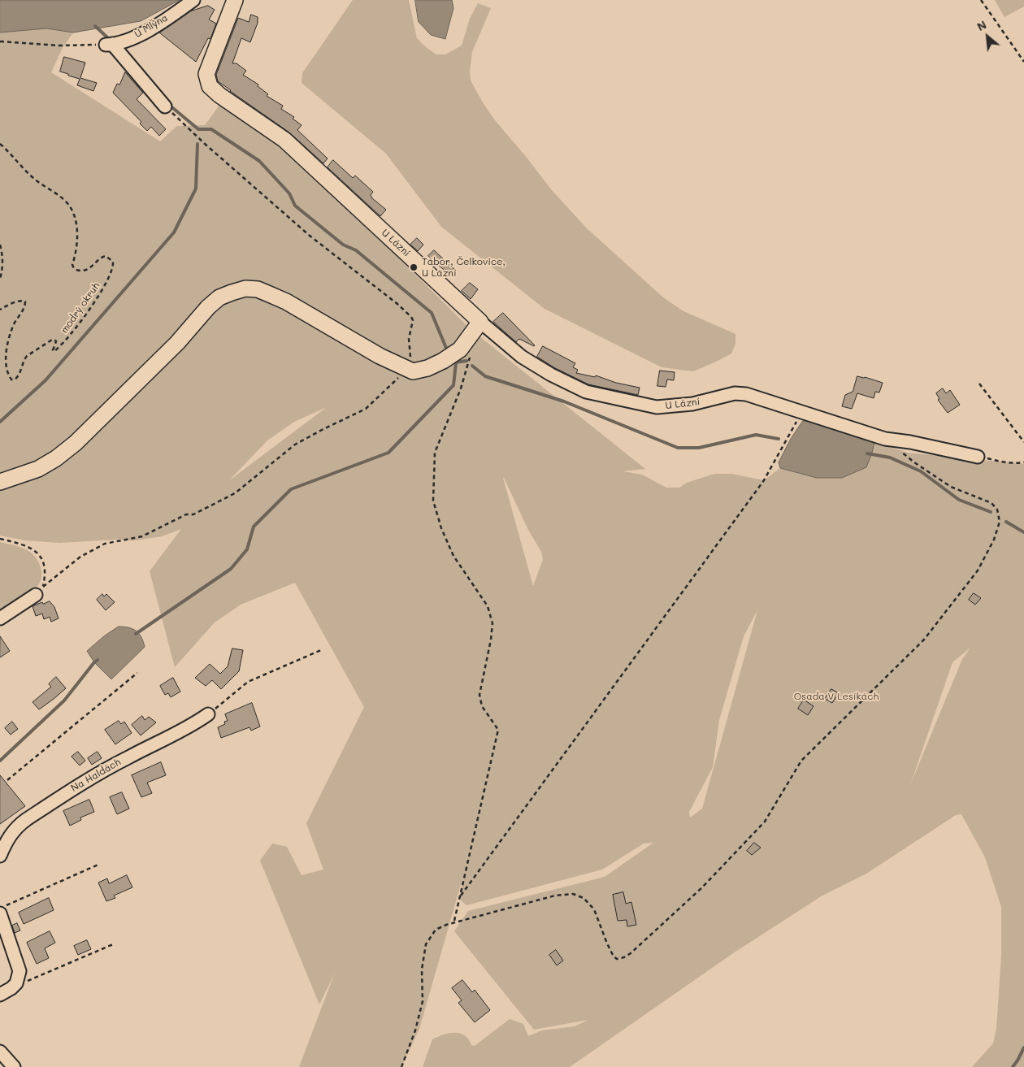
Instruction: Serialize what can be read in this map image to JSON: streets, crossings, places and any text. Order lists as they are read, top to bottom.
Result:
{
  "streets": {
    "street": ["U Mlýna", "U Lázní", "Na Haldách"],
    "path": ["modrý okruh"]
  },
  "parks": ["Osada V Lesíkách"],
  "places": ["Tábor, Čelkovice, U Lázní"],
  "north": "top left"
}
